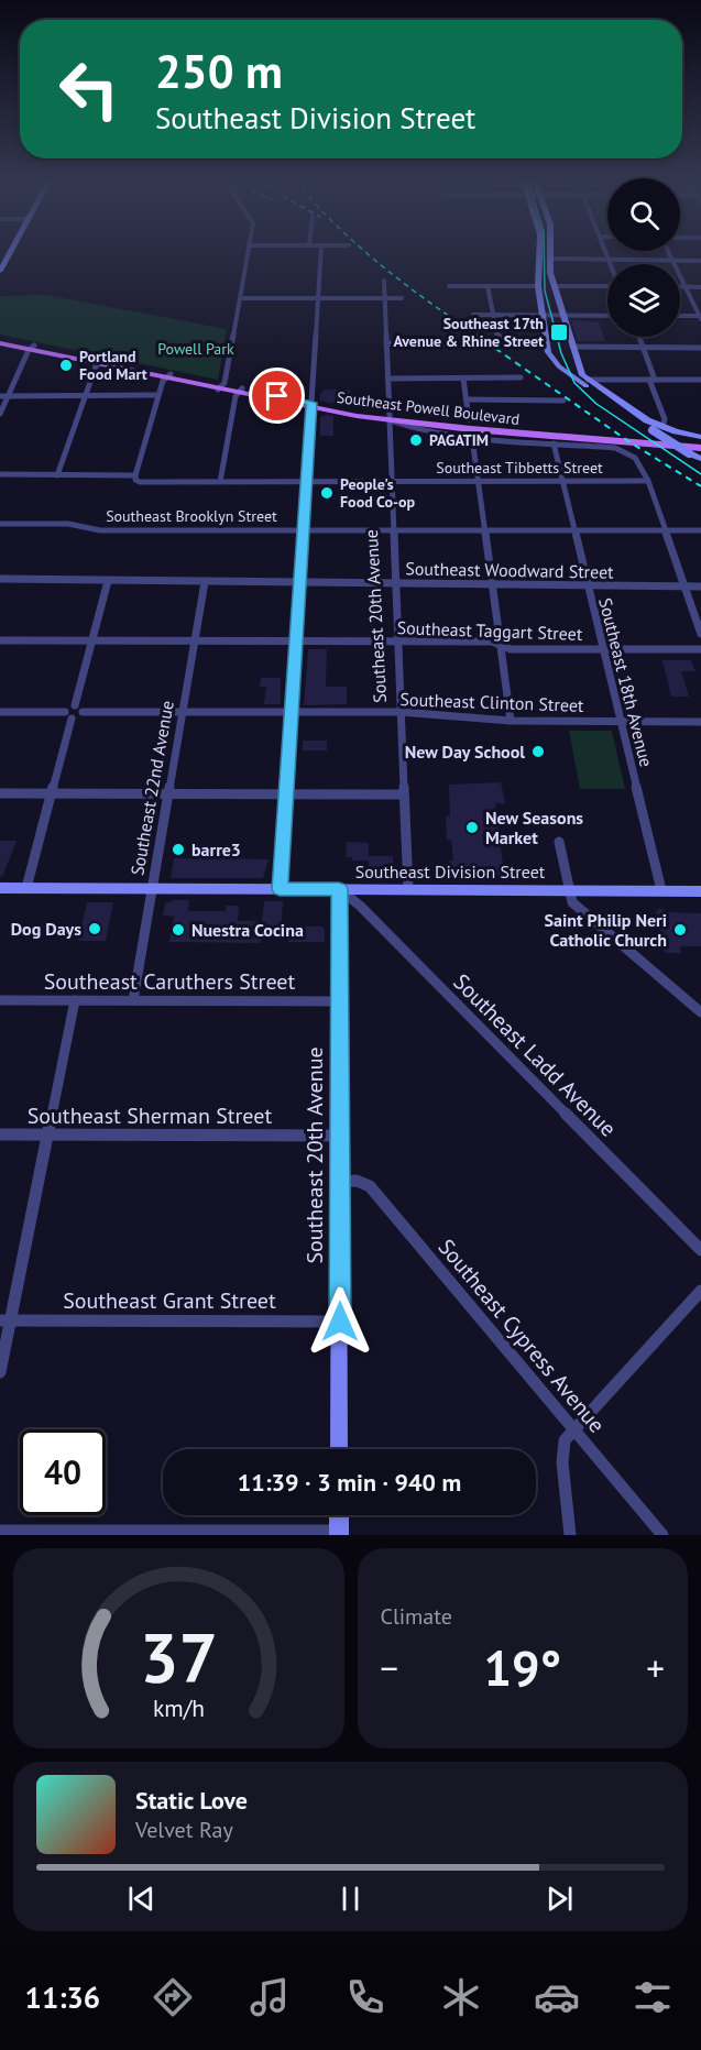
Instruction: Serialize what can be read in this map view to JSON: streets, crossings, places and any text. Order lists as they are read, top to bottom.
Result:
{
  "streets": {
    "main road": ["Southeast Powell Boulevard"],
    "street": [
      "Southeast Tibbetts Street",
      "Southeast Brooklyn Street",
      "Southeast Woodward Street",
      "Southeast 20th Avenue",
      "Southeast Taggart Street",
      "Southeast 18th Avenue",
      "Southeast Clinton Street",
      "Southeast 22nd Avenue",
      "Southeast Division Street",
      "Southeast Caruthers Street",
      "Southeast Ladd Avenue",
      "Southeast Sherman Street",
      "Southeast Grant Street",
      "Southeast Cypress Avenue"
    ]
  },
  "crossings": [
    ["Southeast Powell Boulevard", "Southeast 20th Avenue"],
    ["Southeast Tibbetts Street", "Southeast 20th Avenue"],
    ["Southeast Tibbetts Street", "Southeast 18th Avenue"],
    ["Southeast Brooklyn Street", "Southeast 20th Avenue"],
    ["Southeast Brooklyn Street", "Southeast 18th Avenue"],
    ["Southeast Woodward Street", "Southeast 20th Avenue"],
    ["Southeast Woodward Street", "Southeast 18th Avenue"],
    ["Southeast Woodward Street", "Southeast 22nd Avenue"],
    ["Southeast 20th Avenue", "Southeast Taggart Street"],
    ["Southeast 20th Avenue", "Southeast Clinton Street"],
    ["Southeast 20th Avenue", "Southeast Division Street"],
    ["Southeast 20th Avenue", "Southeast Caruthers Street"],
    ["Southeast 20th Avenue", "Southeast Ladd Avenue"],
    ["Southeast 20th Avenue", "Southeast Sherman Street"],
    ["Southeast 20th Avenue", "Southeast Grant Street"],
    ["Southeast 20th Avenue", "Southeast Cypress Avenue"],
    ["Southeast Taggart Street", "Southeast 18th Avenue"],
    ["Southeast Taggart Street", "Southeast 22nd Avenue"],
    ["Southeast 18th Avenue", "Southeast Clinton Street"],
    ["Southeast 18th Avenue", "Southeast Division Street"],
    ["Southeast Clinton Street", "Southeast 22nd Avenue"],
    ["Southeast 22nd Avenue", "Southeast Division Street"],
    ["Southeast 22nd Avenue", "Southeast Caruthers Street"],
    ["Southeast Division Street", "Southeast Ladd Avenue"]
  ],
  "parks": ["Powell Park"],
  "places": {
    "transit": ["Southeast 17th Avenue & Rhine Street"],
    "other": [
      "Portland Food Mart",
      "PAGATIM",
      "People's Food Co-op",
      "New Day School",
      "New Seasons Market",
      "barre3",
      "Dog Days",
      "Nuestra Cocina",
      "Saint Philip Neri Catholic Church"
    ]
  },
  "page": {
    "turn": ["250 m", "Southeast Division Street"],
    "limit": "40",
    "trip": "11:39 · 3 min · 940 m",
    "tile": "Climate",
    "heat": ["−", "19°", "+"],
    "song": ["Static Love", "Velvet Ray"],
    "tabs": "11:36",
    "gauge": ["37", "km/h"]
  }
}
